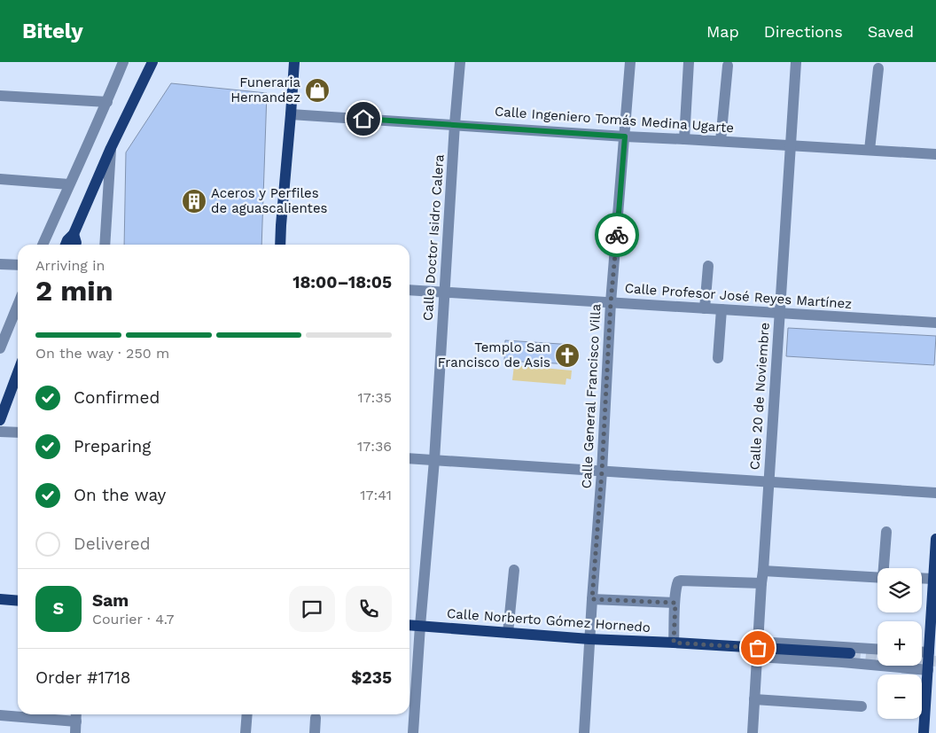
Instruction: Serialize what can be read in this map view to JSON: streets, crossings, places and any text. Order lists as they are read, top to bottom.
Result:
{
  "streets": {
    "main road": ["Calle Norberto Gómez Hornedo"],
    "street": [
      "Calle Ingeniero Tomás Medina Ugarte",
      "Calle Doctor Isidro Calera",
      "Calle Profesor José Reyes Martínez",
      "Calle General Francisco Villa",
      "Calle 20 de Noviembre"
    ]
  },
  "crossings": [
    ["Calle Ingeniero Tomás Medina Ugarte", "Calle Doctor Isidro Calera"],
    ["Calle Ingeniero Tomás Medina Ugarte", "Calle General Francisco Villa"],
    ["Calle Ingeniero Tomás Medina Ugarte", "Calle 20 de Noviembre"],
    ["Calle Doctor Isidro Calera", "Calle Profesor José Reyes Martínez"],
    ["Calle Doctor Isidro Calera", "Calle Norberto Gómez Hornedo"],
    ["Calle Profesor José Reyes Martínez", "Calle General Francisco Villa"],
    ["Calle Profesor José Reyes Martínez", "Calle 20 de Noviembre"],
    ["Calle General Francisco Villa", "Calle Norberto Gómez Hornedo"],
    ["Calle 20 de Noviembre", "Calle Norberto Gómez Hornedo"]
  ],
  "places": {
    "shop": ["Funeraria Hernandez"],
    "building": ["Aceros y Perfiles de aguascalientes"],
    "church": ["Templo San Francisco de Asis"]
  },
  "page": {
    "header": "Bitely",
    "nav": ["Map", "Directions", "Saved"],
    "heading": ["2 min", "Arriving in", "18:00–18:05"],
    "panel": [
      "Sam",
      "Courier · 4.7",
      "Order #1718",
      "$235"
    ],
    "bar": "On the way · 250 m",
    "list": [
      ["Confirmed", "17:35"],
      ["Preparing", "17:36"],
      ["On the way", "17:41"],
      "Delivered"
    ],
    "map_buttons": ["+", "−"],
    "round": "S"
  }
}
